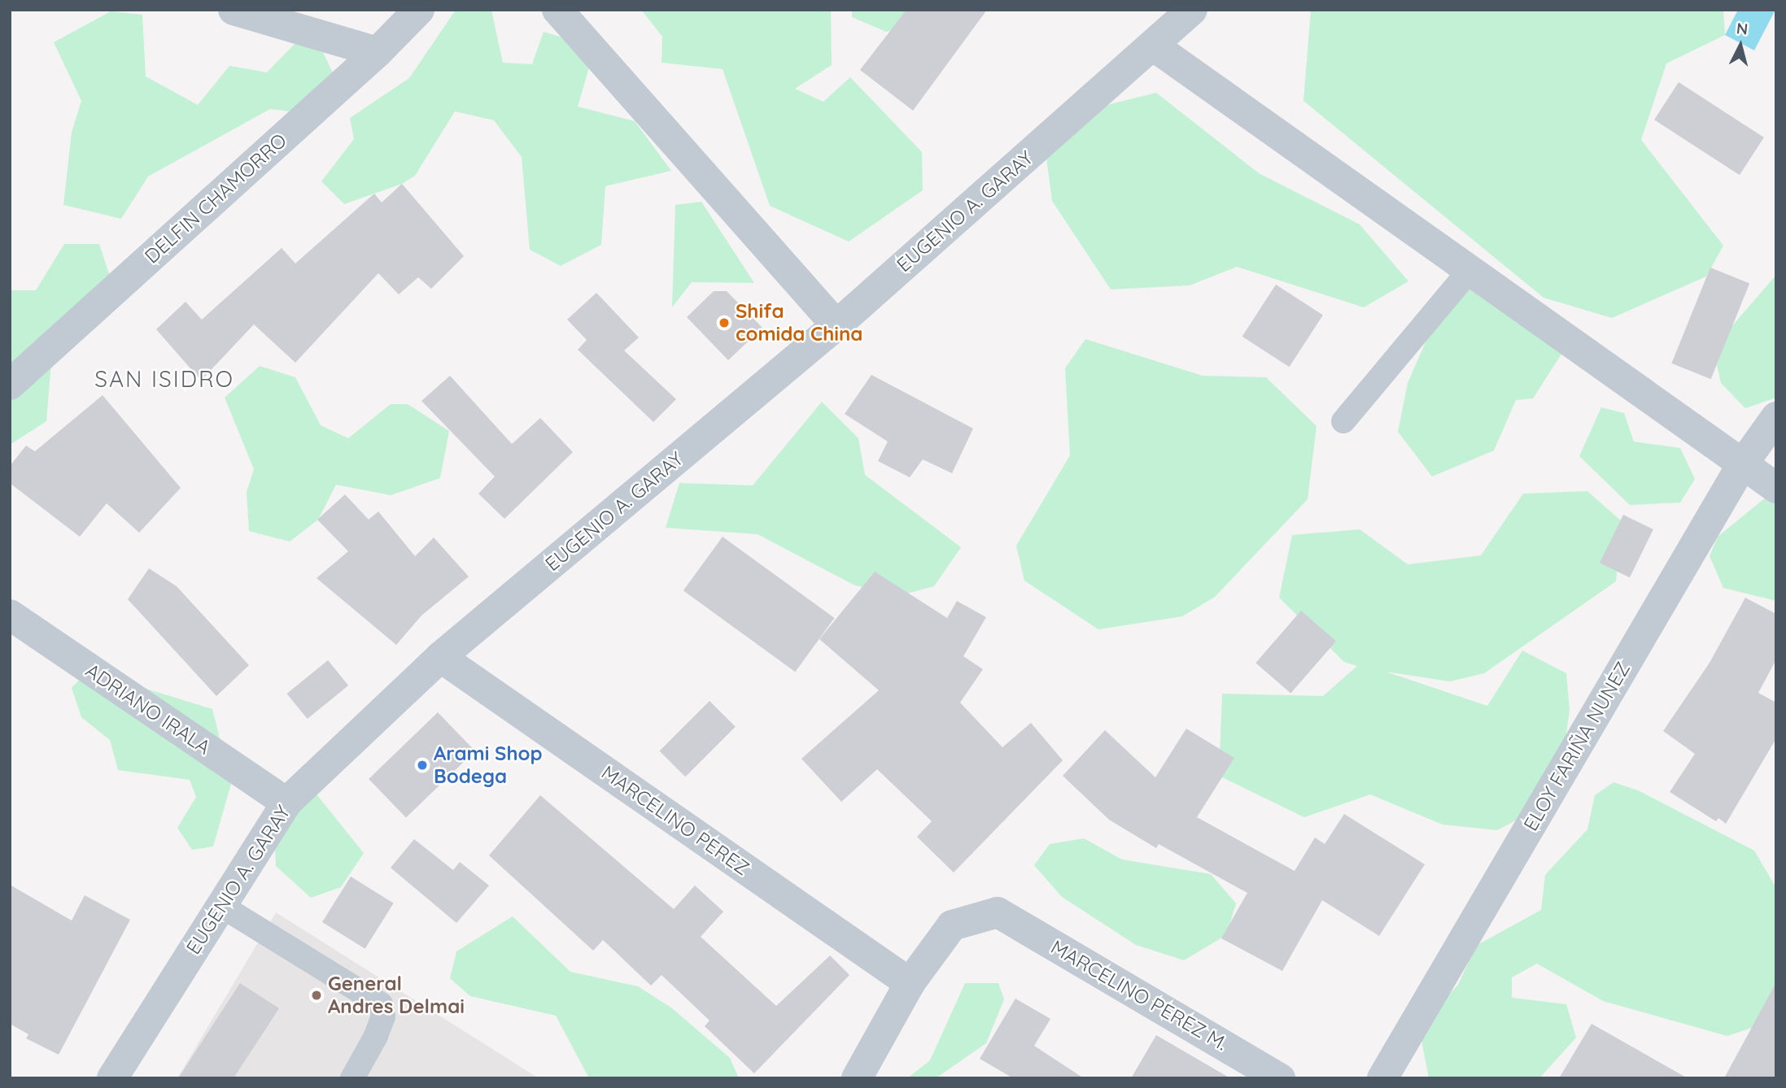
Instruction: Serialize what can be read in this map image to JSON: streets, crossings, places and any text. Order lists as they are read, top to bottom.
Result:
{
  "streets": {
    "street": [
      "DELFIN CHAMORRO",
      "EUGENIO A. GARAY",
      "ADRIANO IRALA",
      "ELOY FARIÑA NUNEZ",
      "MARCELINO PEREZ",
      "MARCELINO PEREZ M."
    ]
  },
  "crossings": [
    ["EUGENIO A. GARAY", "ADRIANO IRALA"],
    ["EUGENIO A. GARAY", "MARCELINO PEREZ"],
    ["MARCELINO PEREZ", "MARCELINO PEREZ M."]
  ],
  "districts": ["SAN ISIDRO"],
  "places": ["Shifa comida China", "Arami Shop Bodega", "General Andres Delmai"],
  "north": "top"
}
